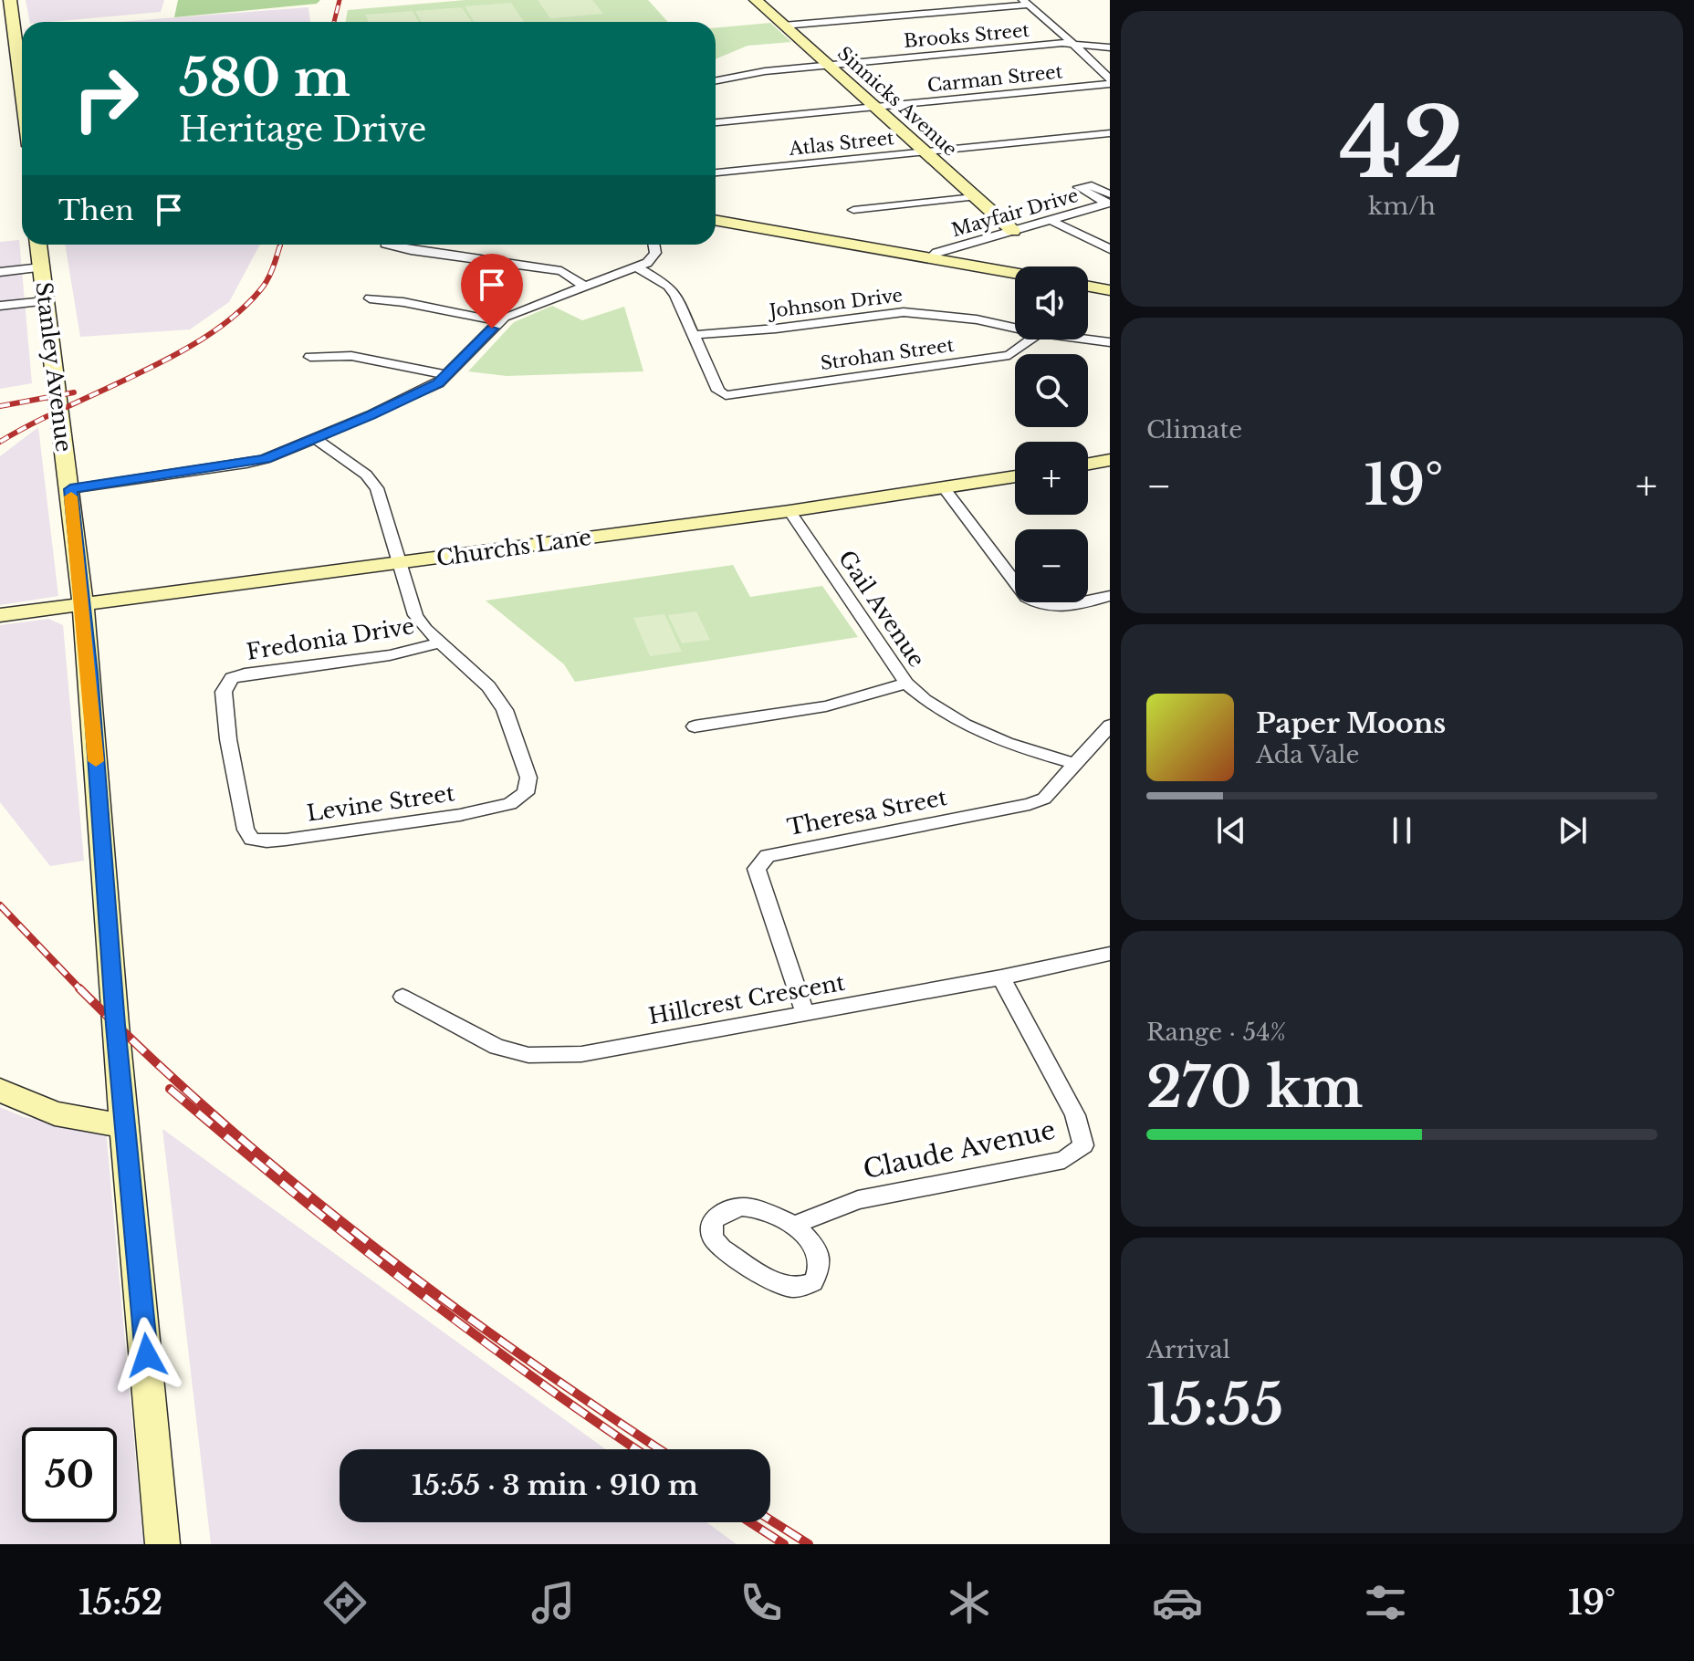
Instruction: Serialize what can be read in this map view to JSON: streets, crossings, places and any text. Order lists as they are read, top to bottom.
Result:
{
  "streets": {
    "street": [
      "Brooks Street",
      "Carman Street",
      "Sinnicks Avenue",
      "Atlas Street",
      "Mayfair Drive",
      "Johnson Drive",
      "Strohan Street",
      "Stanley Avenue",
      "Churchs Lane",
      "Gail Avenue",
      "Fredonia Drive",
      "Levine Street",
      "Theresa Street",
      "Hillcrest Crescent",
      "Claude Avenue"
    ]
  },
  "crossings": [
    ["Brooks Street", "Sinnicks Avenue"],
    ["Carman Street", "Sinnicks Avenue"],
    ["Sinnicks Avenue", "Atlas Street"],
    ["Sinnicks Avenue", "Mayfair Drive"],
    ["Johnson Drive", "Strohan Street"],
    ["Stanley Avenue", "Churchs Lane"],
    ["Churchs Lane", "Gail Avenue"],
    ["Gail Avenue", "Theresa Street"],
    ["Fredonia Drive", "Levine Street"],
    ["Theresa Street", "Hillcrest Crescent"],
    ["Hillcrest Crescent", "Claude Avenue"]
  ],
  "page": {
    "tile": [
      ["42", "km/h"],
      "Climate",
      ["Range · 54%", "270 km"],
      ["Arrival", "15:55"]
    ],
    "turn": ["580 m", "Heritage Drive"],
    "then": "Then",
    "map_buttons": ["+", "−"],
    "heat": ["−", "19°", "+"],
    "song": ["Paper Moons", "Ada Vale"],
    "limit": "50",
    "trip": "15:55 · 3 min · 910 m",
    "tabs": ["15:52", "19°"]
  }
}
